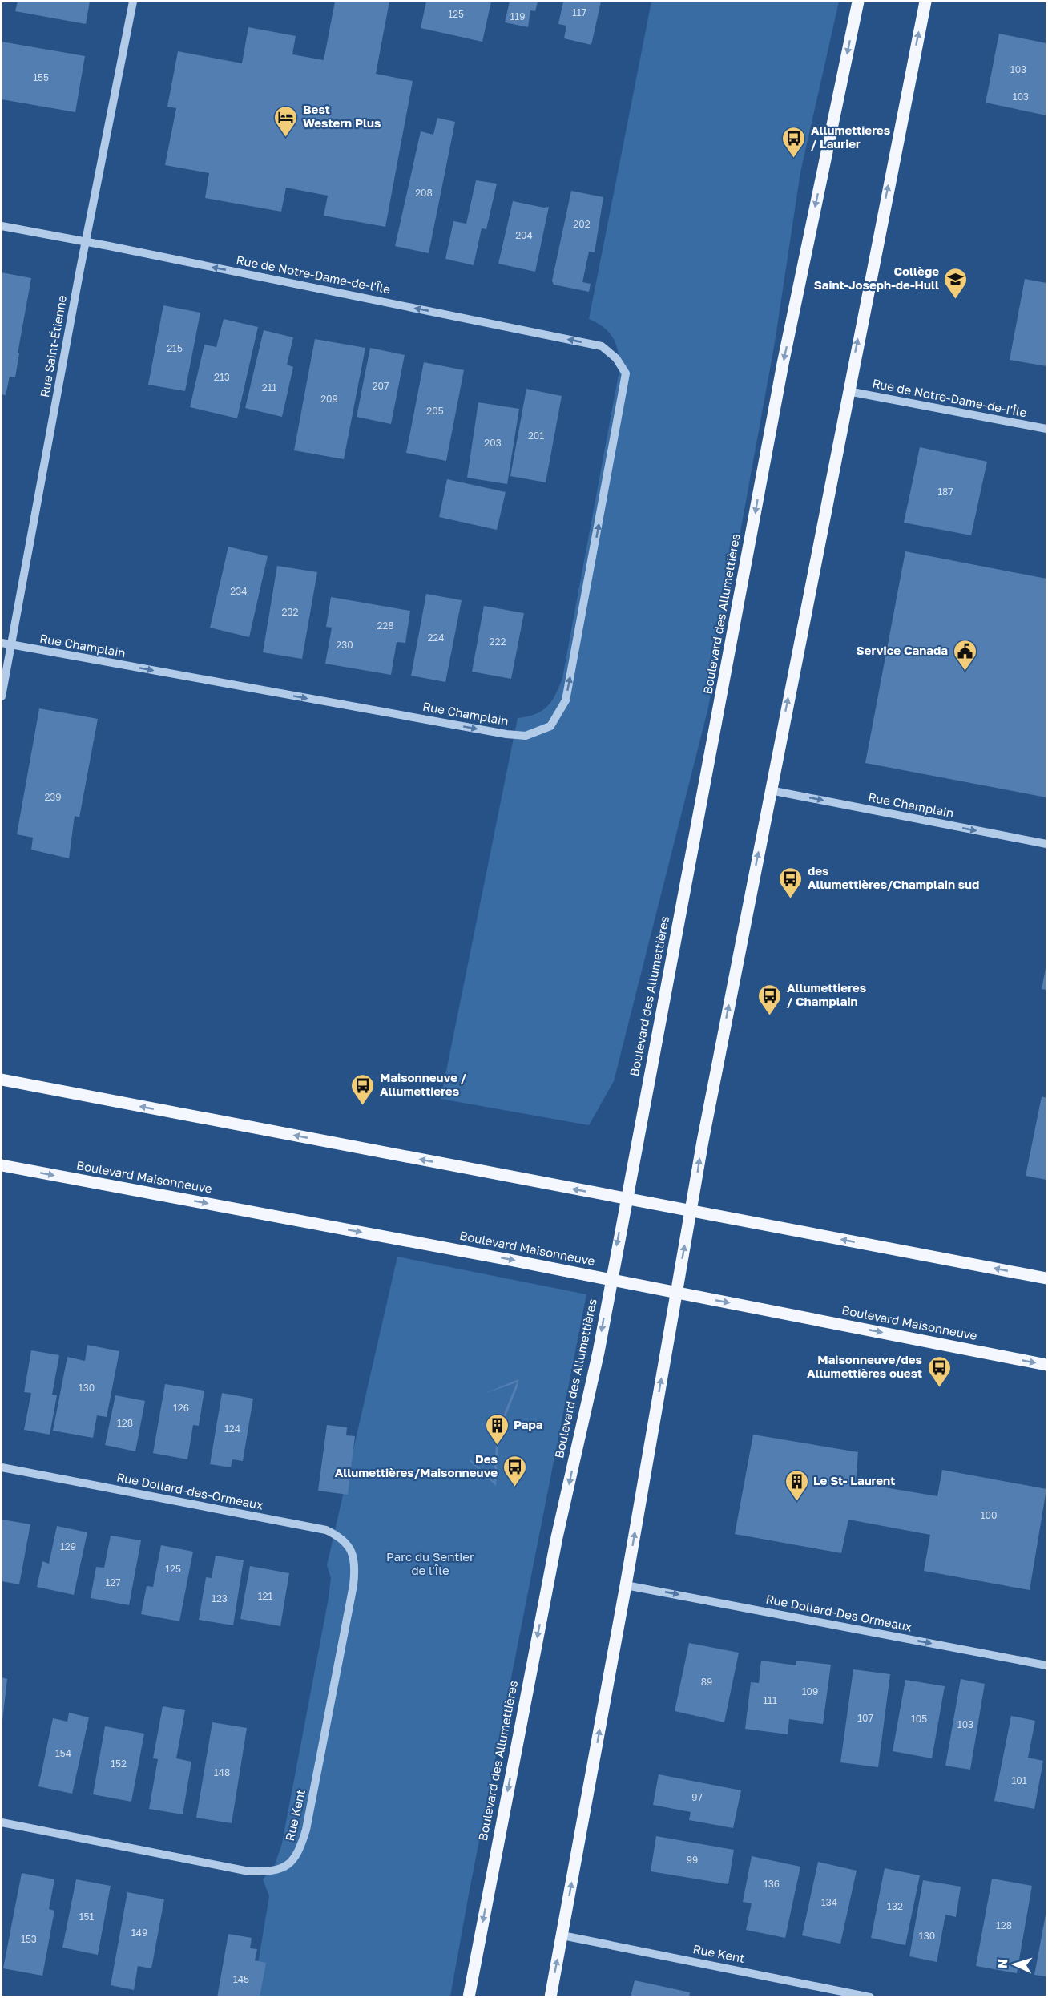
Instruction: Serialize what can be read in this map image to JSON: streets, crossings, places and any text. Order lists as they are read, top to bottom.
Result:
{
  "streets": {
    "main road": ["Boulevard des Allumettières", "Boulevard Maisonneuve"],
    "street": [
      "Rue de Notre-Dame-de-l'Île",
      "Rue Saint-Étienne",
      "Rue de Notre-Dame-de-I'Île",
      "Rue Champlain",
      "Rue Dollard-des-Ormeaux",
      "Rue Dollard-Des Ormeaux",
      "Rue Kent"
    ]
  },
  "crossings": [
    ["Rue de Notre-Dame-de-l'Île", "Rue Saint-Étienne"],
    ["Rue de Notre-Dame-de-l'Île", "Rue Champlain"],
    ["Rue Saint-Étienne", "Rue Champlain"],
    ["Boulevard des Allumettières", "Boulevard Maisonneuve"],
    ["Rue Dollard-des-Ormeaux", "Rue Kent"]
  ],
  "one_way": ["Rue de Notre-Dame-de-l'Île", "Rue Dollard-Des Ormeaux"],
  "parks": ["Parc du Sentier de l'Île"],
  "places": {
    "hotel": ["Best Western Plus"],
    "bus stop": [
      "Allumettieres / Laurier",
      "des Allumettières/Champlain sud",
      "Allumettieres / Champlain",
      "Maisonneuve / Allumettieres",
      "Maisonneuve/des Allumettières ouest",
      "Des Allumettières/Maisonneuve"
    ],
    "school or university": ["Collège Saint-Joseph-de-Hull"],
    "public building": ["Service Canada"],
    "building": ["Papa", "Le St- Laurent"]
  },
  "house_numbers": [
    "117",
    "125",
    "119",
    "103",
    "155",
    "103",
    "208",
    "202",
    "204",
    "215",
    "213",
    "207",
    "211",
    "209",
    "205",
    "201",
    "203",
    "187",
    "234",
    "232",
    "228",
    "224",
    "222",
    "230",
    "239",
    "130",
    "126",
    "128",
    "124",
    "100",
    "129",
    "125",
    "127",
    "121",
    "123",
    "89",
    "109",
    "111",
    "107",
    "105",
    "103",
    "154",
    "152",
    "148",
    "101",
    "97",
    "99",
    "136",
    "134",
    "132",
    "151",
    "128",
    "149",
    "130",
    "153",
    "145"
  ],
  "north": "left"
}
